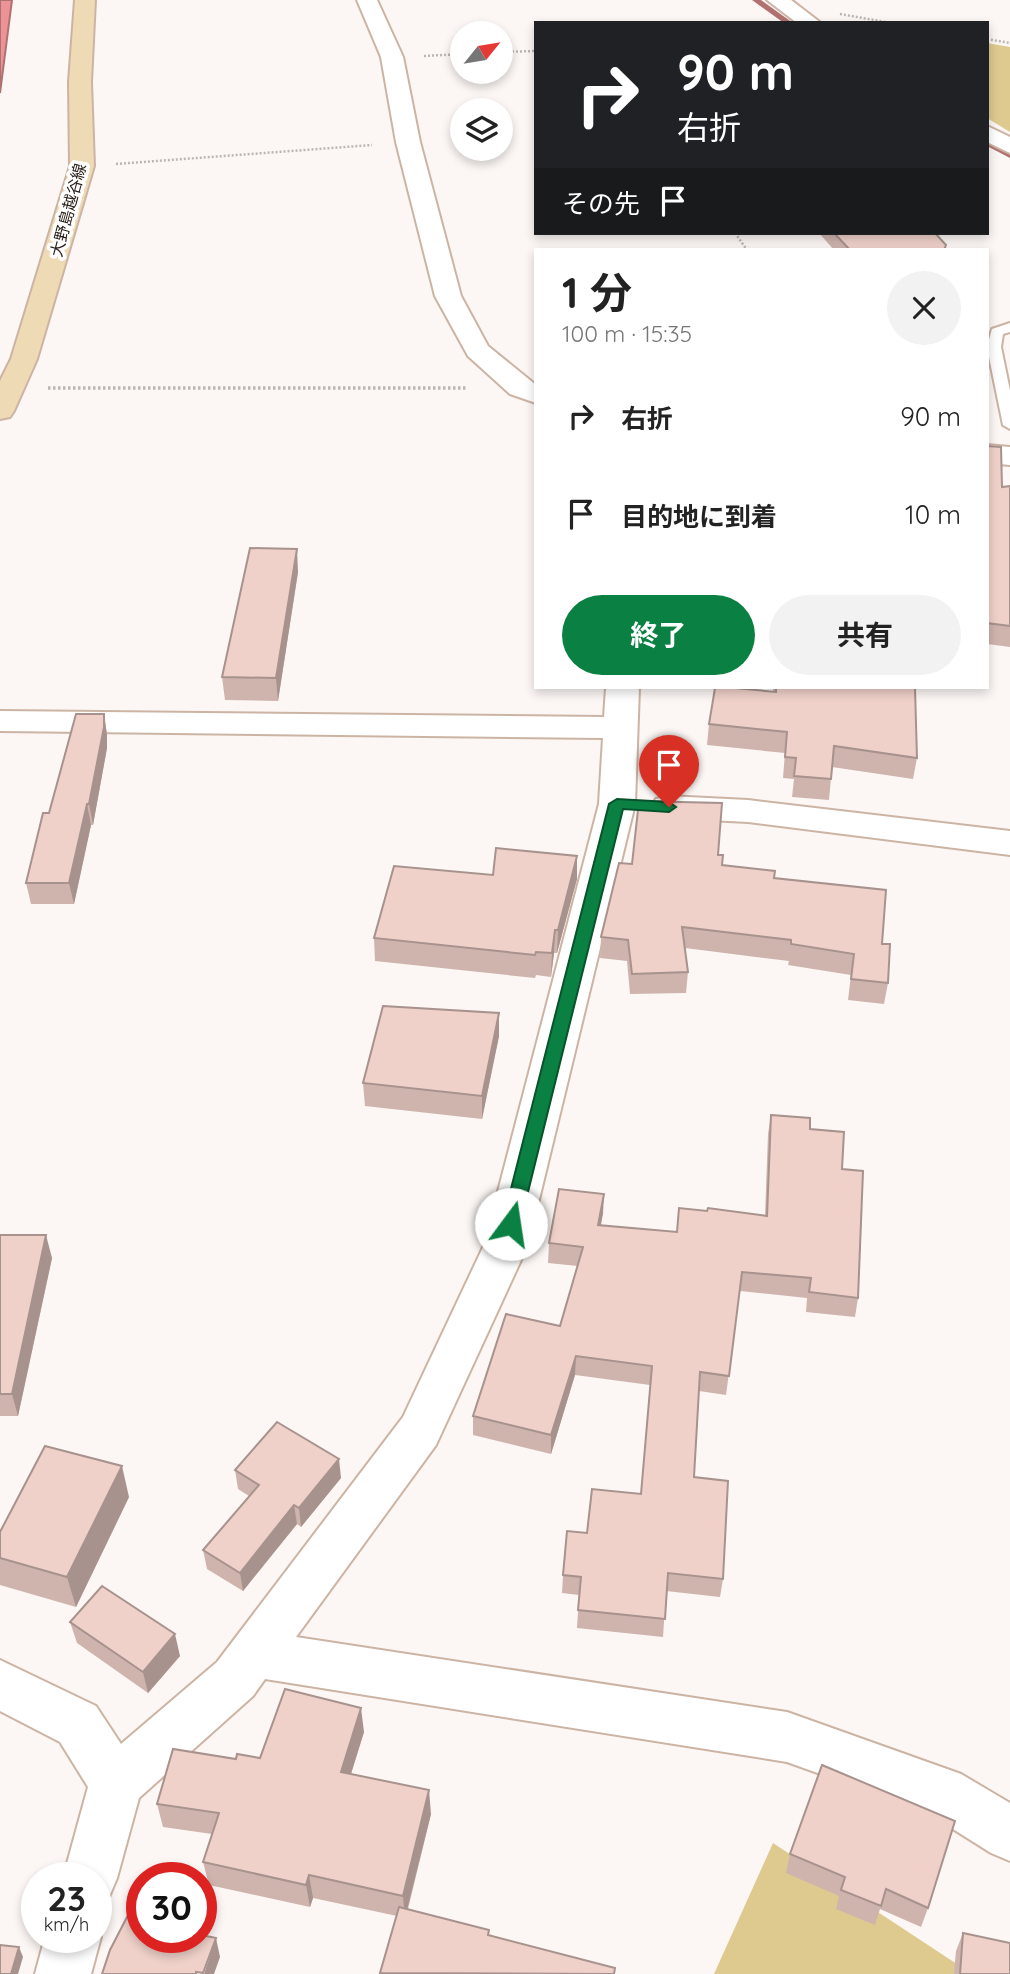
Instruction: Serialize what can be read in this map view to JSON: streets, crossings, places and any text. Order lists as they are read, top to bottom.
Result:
{
  "streets": {
    "main road": ["大野島越谷線"]
  },
  "north": "top right",
  "page": {
    "turn": ["90 m", "右折"],
    "then": "その先",
    "heading": ["1 分", "100 m · 15:35"],
    "list": [
      {
        "name": "右折",
        "value": "90 m"
      },
      {
        "name": "目的地に到着",
        "value": "10 m"
      }
    ],
    "buttons": ["終了", "共有"],
    "speed": "23 km/h",
    "limit": "30"
  }
}
